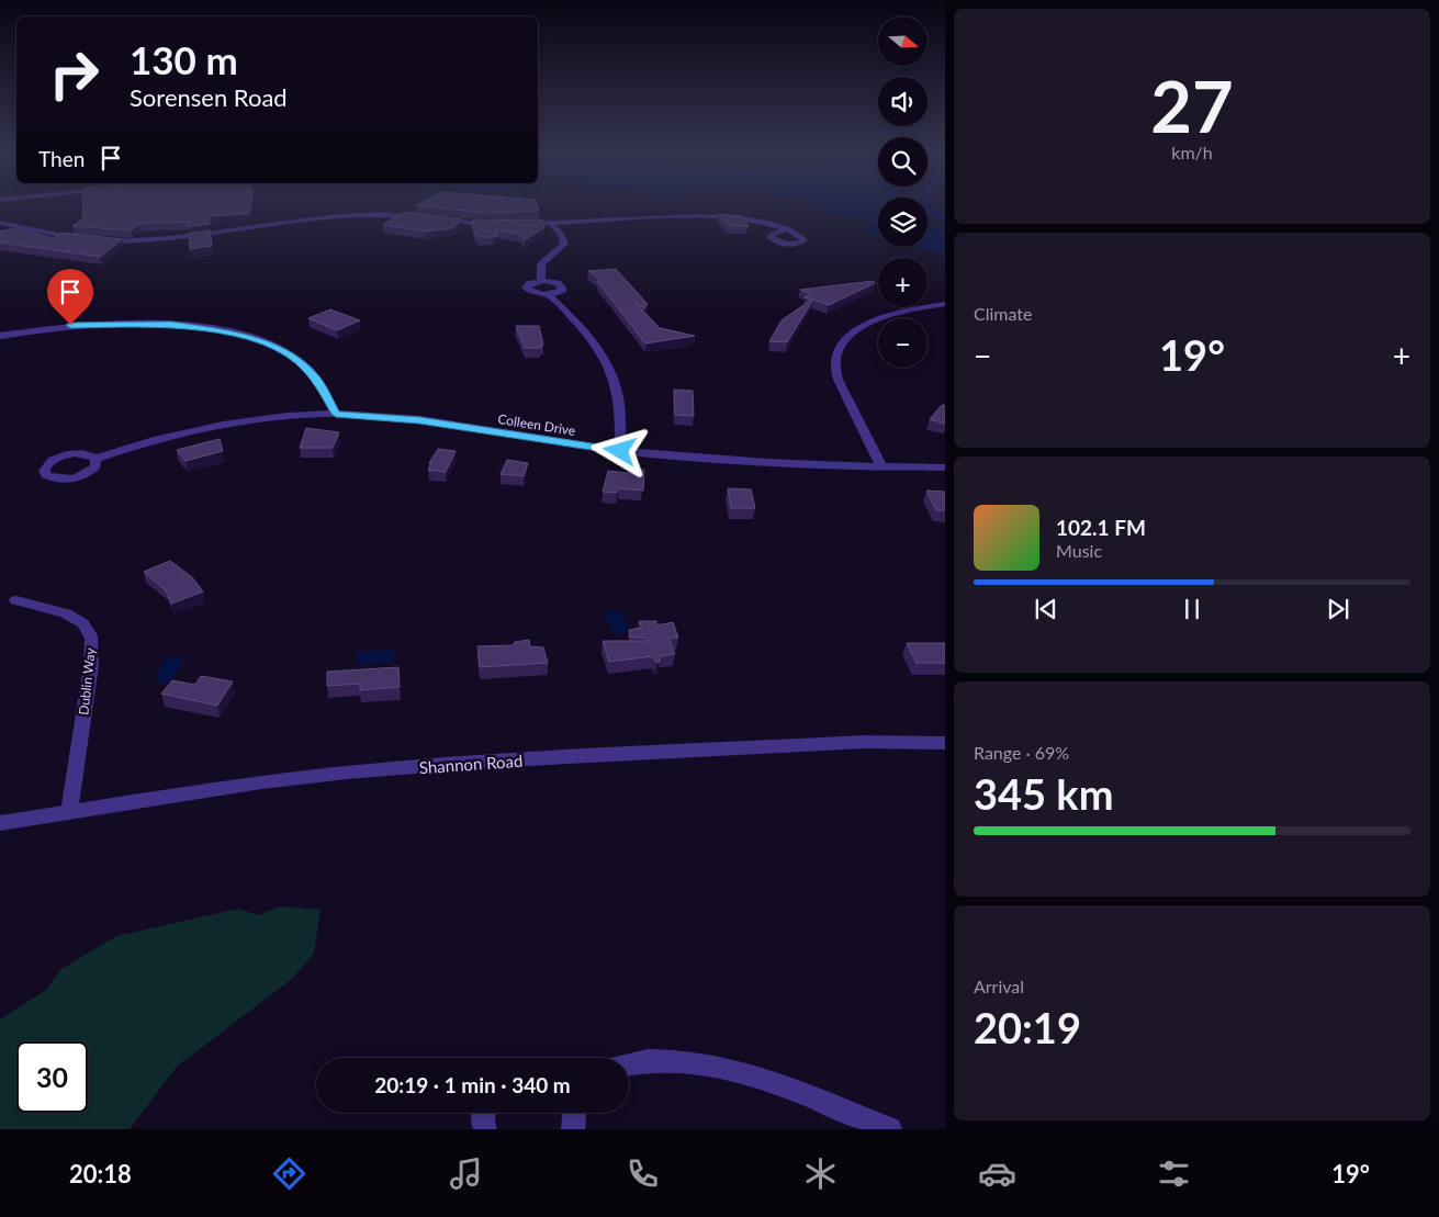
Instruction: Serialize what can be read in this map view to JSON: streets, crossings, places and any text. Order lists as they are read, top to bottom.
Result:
{
  "streets": {
    "street": ["Colleen Drive", "Dublin Way", "Shannon Road"]
  },
  "crossings": [
    ["Dublin Way", "Shannon Road"]
  ],
  "north": "right",
  "page": {
    "tile": [
      ["27", "km/h"],
      "Climate",
      ["Range · 69%", "345 km"],
      ["Arrival", "20:19"]
    ],
    "map_buttons": ["+", "−"],
    "turn": ["130 m", "Sorensen Road"],
    "then": "Then",
    "heat": ["−", "19°", "+"],
    "song": ["102.1 FM", "Music"],
    "limit": "30",
    "trip": "20:19 · 1 min · 340 m",
    "tabs": ["20:18", "19°"]
  }
}
